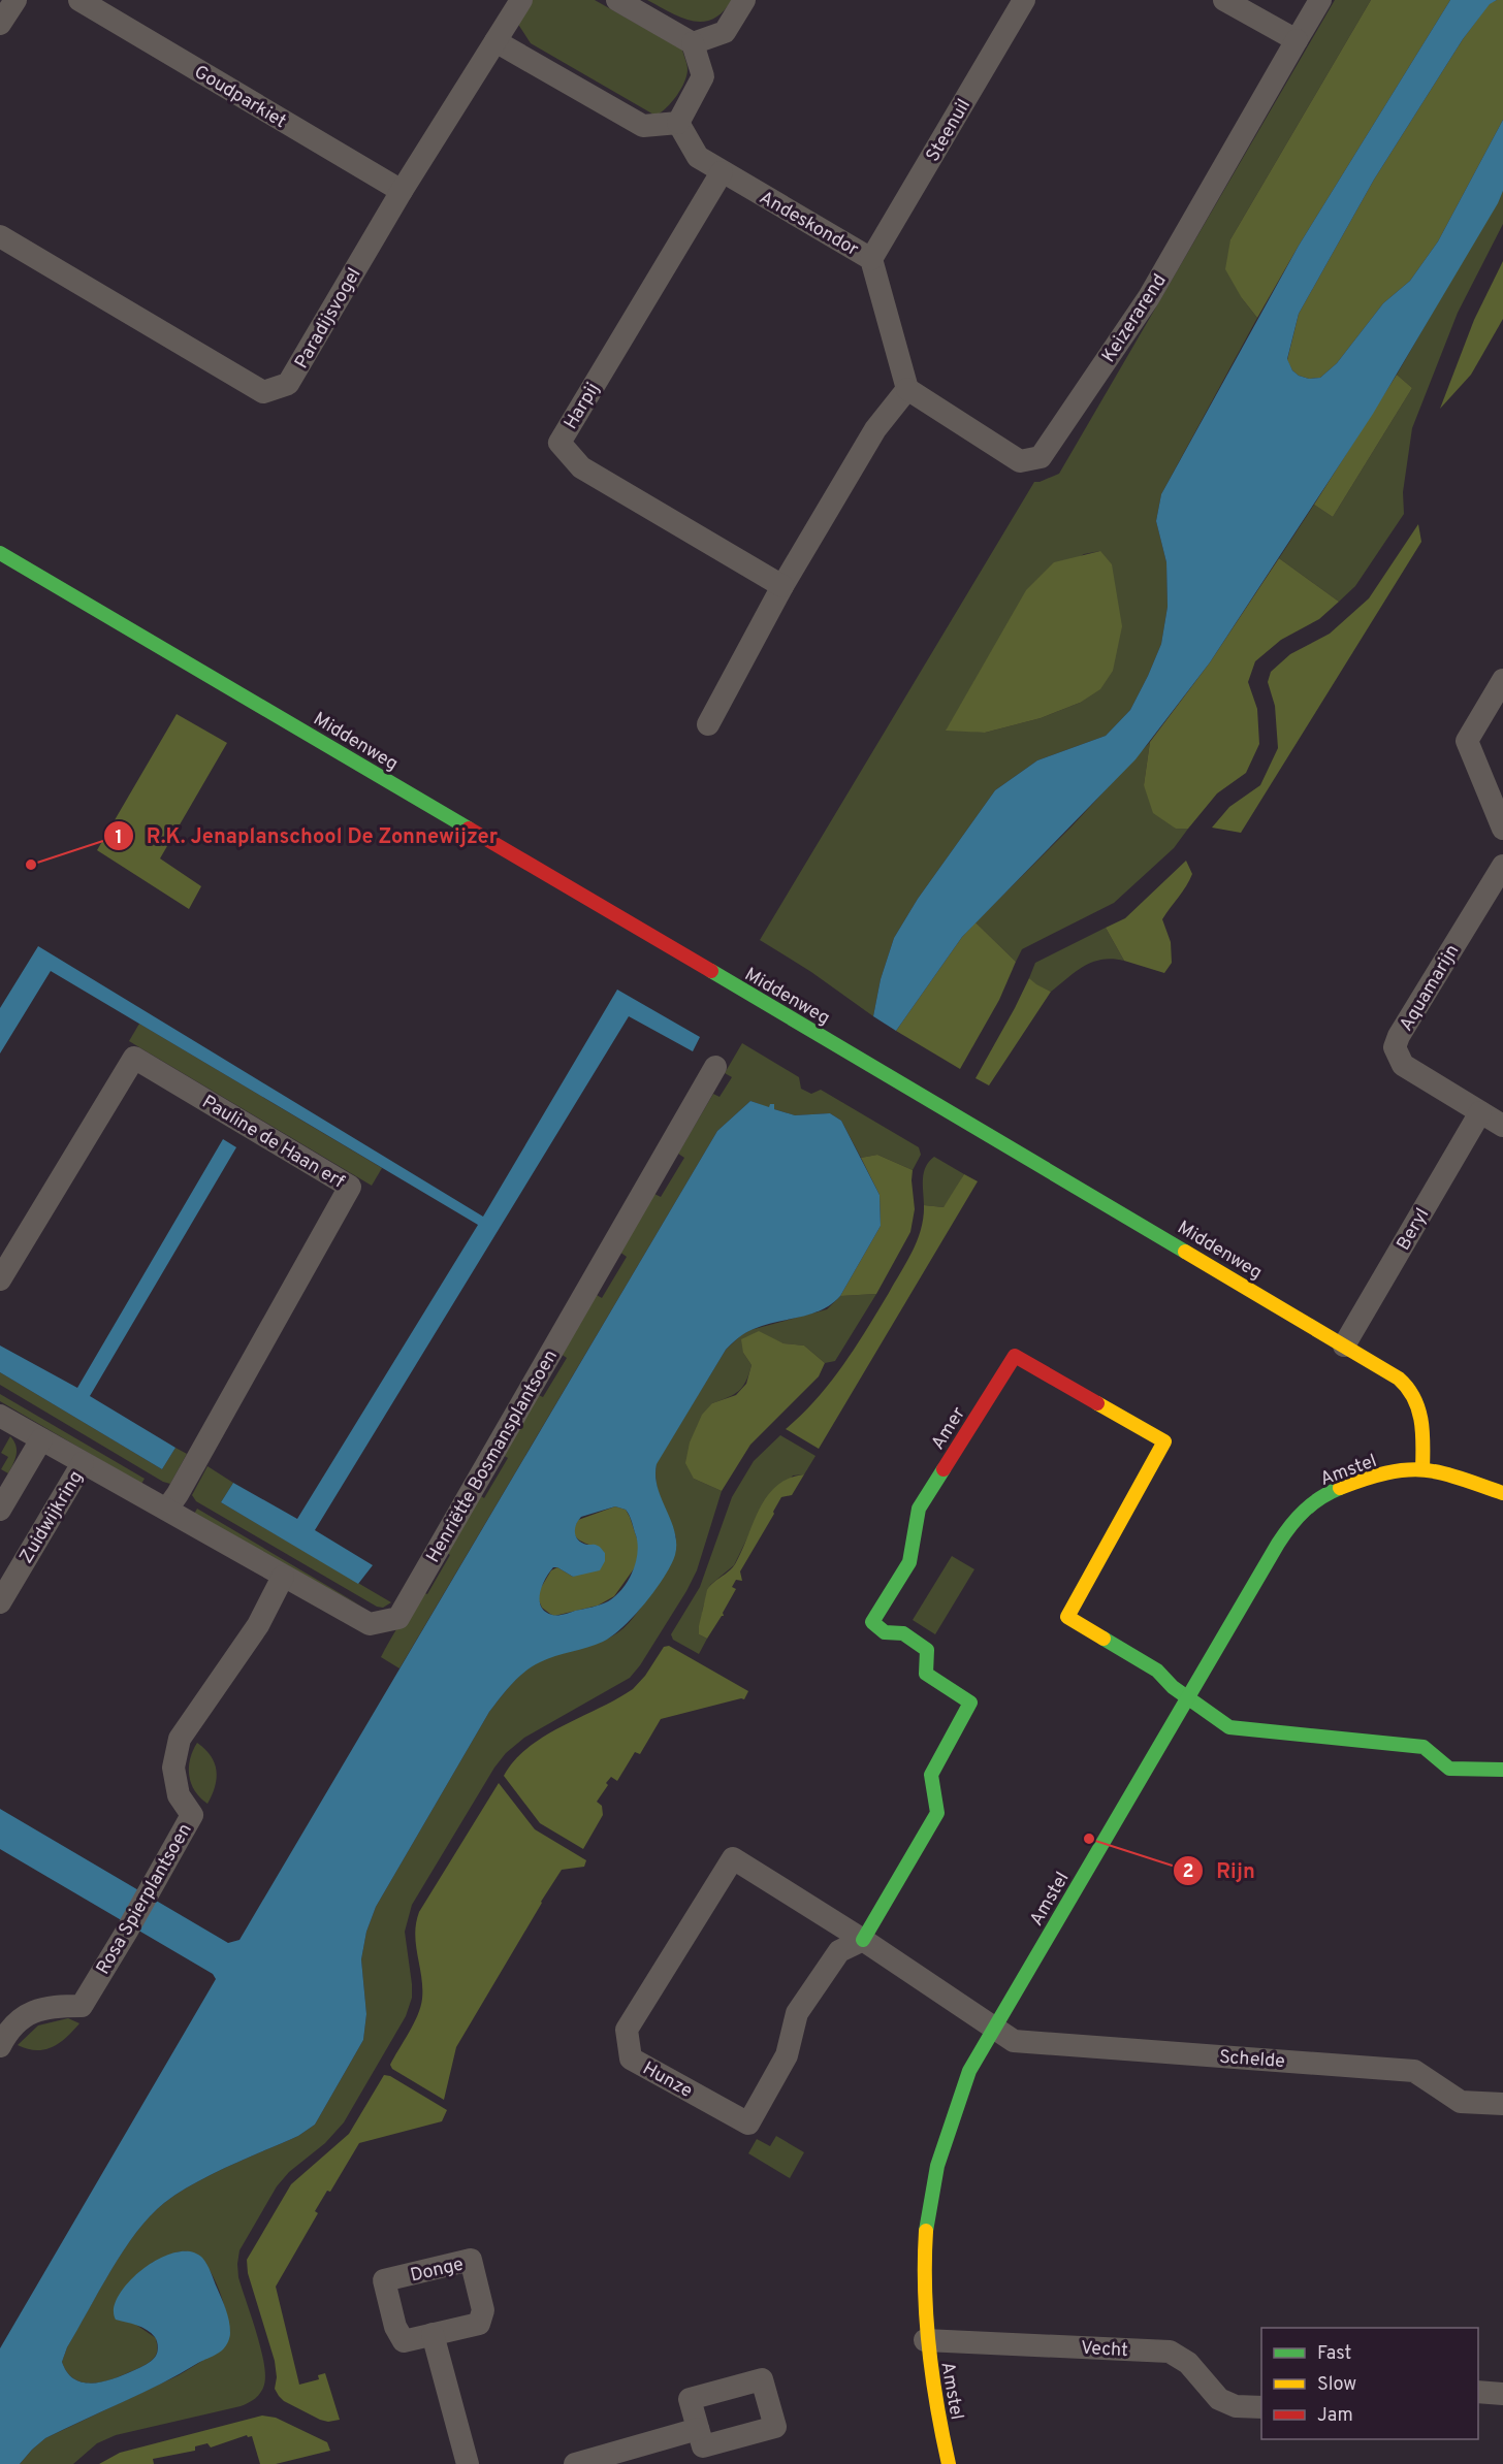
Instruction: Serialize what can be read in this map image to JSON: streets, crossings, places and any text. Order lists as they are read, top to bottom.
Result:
{
  "streets": {
    "street": [
      "Goudparkiet",
      "Steenuil",
      "Andeskondor",
      "Paradijsvogel",
      "Keizerarend",
      "Harpij",
      "Middenweg",
      "Aquamarijn",
      "Pauline de Haan erf",
      "Beryl",
      "Amer",
      "Henriëtte Bosmansplantsoen",
      "Amstel",
      "Zuidwijkring",
      "Rosa Spierplantsoen",
      "Schelde",
      "Hunze",
      "Donge",
      "Vecht"
    ]
  },
  "crossings": [
    ["Goudparkiet", "Paradijsvogel"],
    ["Steenuil", "Andeskondor"],
    ["Andeskondor", "Keizerarend"],
    ["Andeskondor", "Harpij"],
    ["Middenweg", "Beryl"],
    ["Middenweg", "Amstel"],
    ["Aquamarijn", "Beryl"],
    ["Pauline de Haan erf", "Henriëtte Bosmansplantsoen"],
    ["Pauline de Haan erf", "Zuidwijkring"],
    ["Amer", "Amstel"],
    ["Amer", "Hunze"],
    ["Henriëtte Bosmansplantsoen", "Zuidwijkring"],
    ["Henriëtte Bosmansplantsoen", "Rosa Spierplantsoen"],
    ["Amstel", "Schelde"],
    ["Amstel", "Hunze"],
    ["Amstel", "Vecht"],
    ["Schelde", "Hunze"]
  ],
  "places": ["R.K. Jenaplanschool De Zonnewijzer", "Rijn"],
  "legend": ["Fast", "Slow", "Jam"]
}
